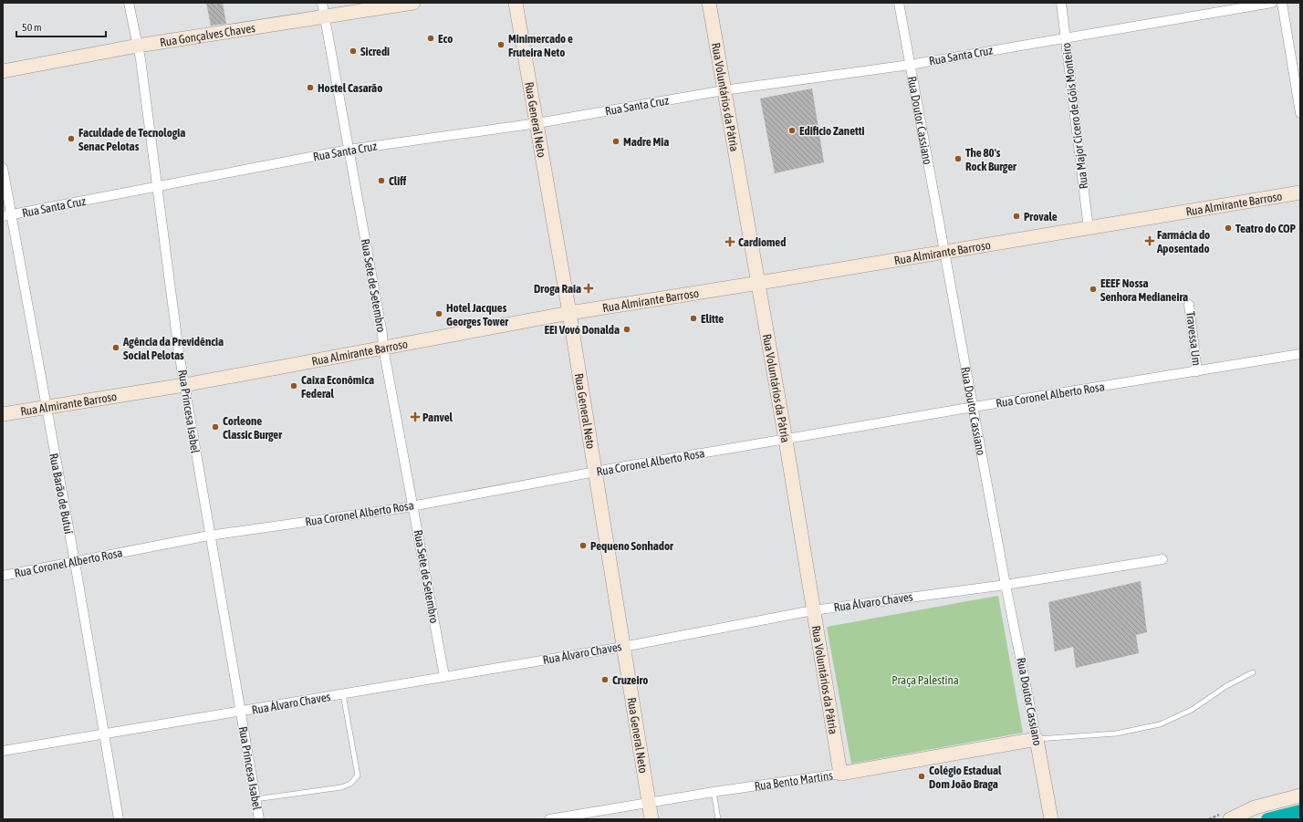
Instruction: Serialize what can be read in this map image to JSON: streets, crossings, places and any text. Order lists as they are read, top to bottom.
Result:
{
  "streets": {
    "street": [
      "Rua Gonçalves Chaves",
      "Rua Santa Cruz",
      "Rua Voluntários da Pátria",
      "Rua Major Cícero de Góis Monteiro",
      "Rua General Neto",
      "Rua Doutor Cassiano",
      "Rua Almirante Barroso",
      "Rua Sete de Setembro",
      "Travessa Um",
      "Rua Coronel Alberto Rosa",
      "Rua Princesa Isabel",
      "Rua Barão de Butuí",
      "Rua Álvaro Chaves",
      "Rua Bento Martins"
    ]
  },
  "crossings": [
    ["Rua Gonçalves Chaves", "Rua Sete de Setembro"],
    ["Rua Gonçalves Chaves", "Rua Princesa Isabel"],
    ["Rua Santa Cruz", "Rua Voluntários da Pátria"],
    ["Rua Santa Cruz", "Rua Major Cícero de Góis Monteiro"],
    ["Rua Santa Cruz", "Rua General Neto"],
    ["Rua Santa Cruz", "Rua Doutor Cassiano"],
    ["Rua Santa Cruz", "Rua Sete de Setembro"],
    ["Rua Santa Cruz", "Rua Princesa Isabel"],
    ["Rua Santa Cruz", "Rua Barão de Butuí"],
    ["Rua Voluntários da Pátria", "Rua Almirante Barroso"],
    ["Rua Voluntários da Pátria", "Rua Coronel Alberto Rosa"],
    ["Rua Voluntários da Pátria", "Rua Álvaro Chaves"],
    ["Rua Voluntários da Pátria", "Rua Bento Martins"],
    ["Rua Major Cícero de Góis Monteiro", "Rua Almirante Barroso"],
    ["Rua General Neto", "Rua Almirante Barroso"],
    ["Rua General Neto", "Rua Coronel Alberto Rosa"],
    ["Rua General Neto", "Rua Álvaro Chaves"],
    ["Rua General Neto", "Rua Bento Martins"],
    ["Rua Doutor Cassiano", "Rua Almirante Barroso"],
    ["Rua Doutor Cassiano", "Rua Coronel Alberto Rosa"],
    ["Rua Doutor Cassiano", "Rua Álvaro Chaves"],
    ["Rua Doutor Cassiano", "Rua Bento Martins"],
    ["Rua Almirante Barroso", "Rua Sete de Setembro"],
    ["Rua Almirante Barroso", "Rua Princesa Isabel"],
    ["Rua Almirante Barroso", "Rua Barão de Butuí"],
    ["Rua Sete de Setembro", "Rua Coronel Alberto Rosa"],
    ["Rua Sete de Setembro", "Rua Álvaro Chaves"],
    ["Travessa Um", "Rua Coronel Alberto Rosa"],
    ["Rua Coronel Alberto Rosa", "Rua Princesa Isabel"],
    ["Rua Coronel Alberto Rosa", "Rua Barão de Butuí"],
    ["Rua Princesa Isabel", "Rua Álvaro Chaves"],
    ["Rua Barão de Butuí", "Rua Álvaro Chaves"]
  ],
  "parks": ["Praça Palestina"],
  "places": {
    "other": [
      "Eco",
      "Minimercado e Fruteira Neto",
      "Sicredi",
      "Hostel Casarão",
      "Edificio Zanetti",
      "Faculdade de Tecnologia Senac Pelotas",
      "Madre Mia",
      "The 80's Rock Burger",
      "Cliff",
      "Provale",
      "Teatro do COP",
      "EEEF Nossa Senhora Medianeira",
      "Hotel Jacques Georges Tower",
      "Elitte",
      "EEI Vovó Donalda",
      "Agência da Previdência Social Pelotas",
      "Caixa Econômica Federal",
      "Corleone Classic Burger",
      "Pequeno Sonhador",
      "Cruzeiro",
      "Colégio Estadual Dom João Braga"
    ],
    "health": [
      "Farmácia do Aposentado",
      "Cardiomed",
      "Droga Raia",
      "Panvel"
    ]
  },
  "scale_bar": "50 m"
}
